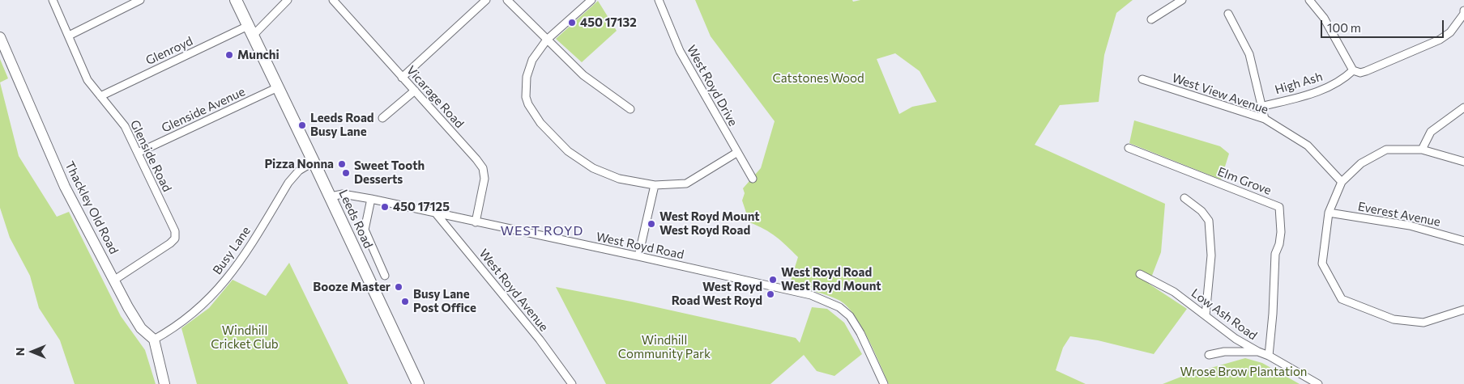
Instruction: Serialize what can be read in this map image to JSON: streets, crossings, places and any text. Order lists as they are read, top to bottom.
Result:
{
  "streets": {
    "main road": ["Leeds Road"],
    "street": [
      "Glenroyd",
      "High Ash",
      "West Royd Drive",
      "West View Avenue",
      "Vicarage Road",
      "Glenside Avenue",
      "Glenside Road",
      "Elm Grove",
      "Thackley Old Road",
      "Everest Avenue",
      "West Royd Road",
      "Busy Lane",
      "West Royd Avenue",
      "Low Ash Road"
    ]
  },
  "crossings": [
    ["Glenroyd", "Glenside Road"],
    ["Glenroyd", "Leeds Road"],
    ["Vicarage Road", "West Royd Road"],
    ["Glenside Avenue", "Glenside Road"],
    ["Glenside Avenue", "Leeds Road"],
    ["Glenside Road", "Thackley Old Road"],
    ["Elm Grove", "Low Ash Road"],
    ["Thackley Old Road", "Busy Lane"],
    ["Leeds Road", "West Royd Road"],
    ["Leeds Road", "Busy Lane"],
    ["West Royd Road", "West Royd Avenue"]
  ],
  "districts": ["WEST ROYD"],
  "parks": [
    "Catstones Wood",
    "Windhill Cricket Club",
    "Windhill Community Park",
    "Wrose Brow Plantation"
  ],
  "places": [
    "450 17132",
    "Munchi",
    "Leeds Road Busy Lane",
    "Pizza Nonna",
    "Sweet Tooth Desserts",
    "450 17125",
    "West Royd Mount West Royd Road",
    "West Royd Road West Royd Mount",
    "Booze Master",
    "West Royd Road West Royd",
    "Busy Lane Post Office"
  ],
  "scale_bar": "100 m",
  "north": "left"
}
